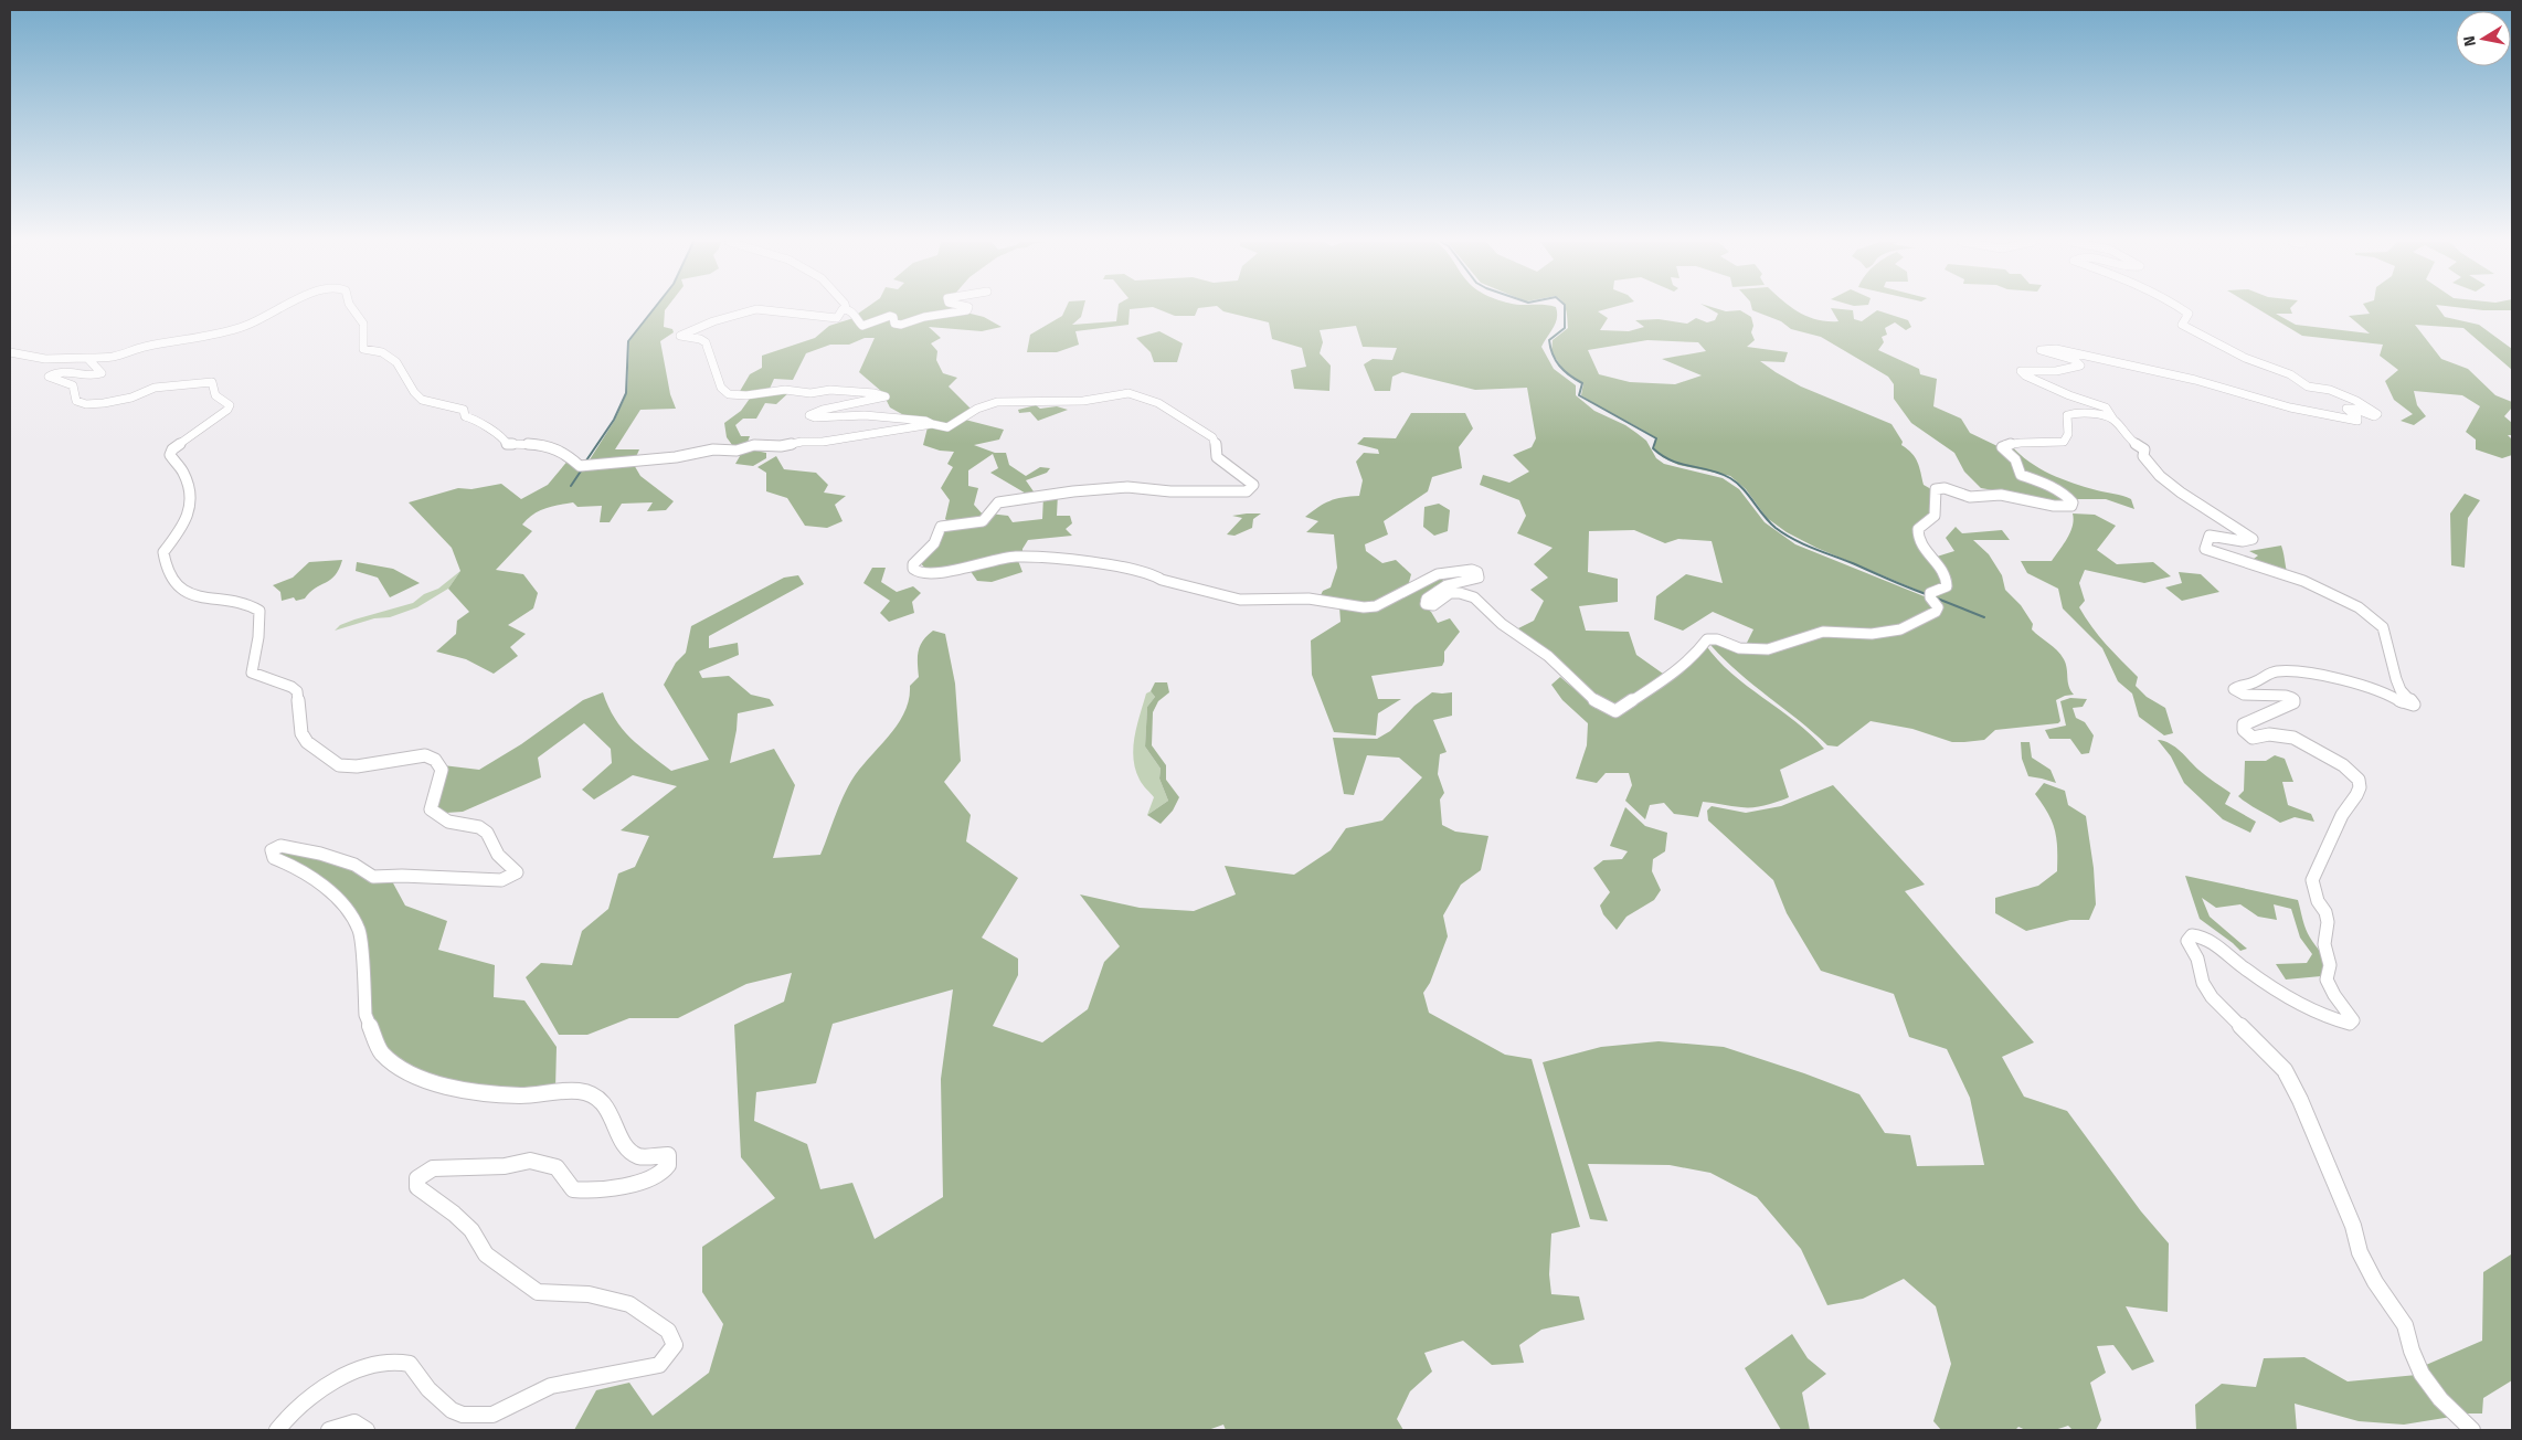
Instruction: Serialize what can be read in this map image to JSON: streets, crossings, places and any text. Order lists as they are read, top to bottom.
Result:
{
  "north": "left"
}
